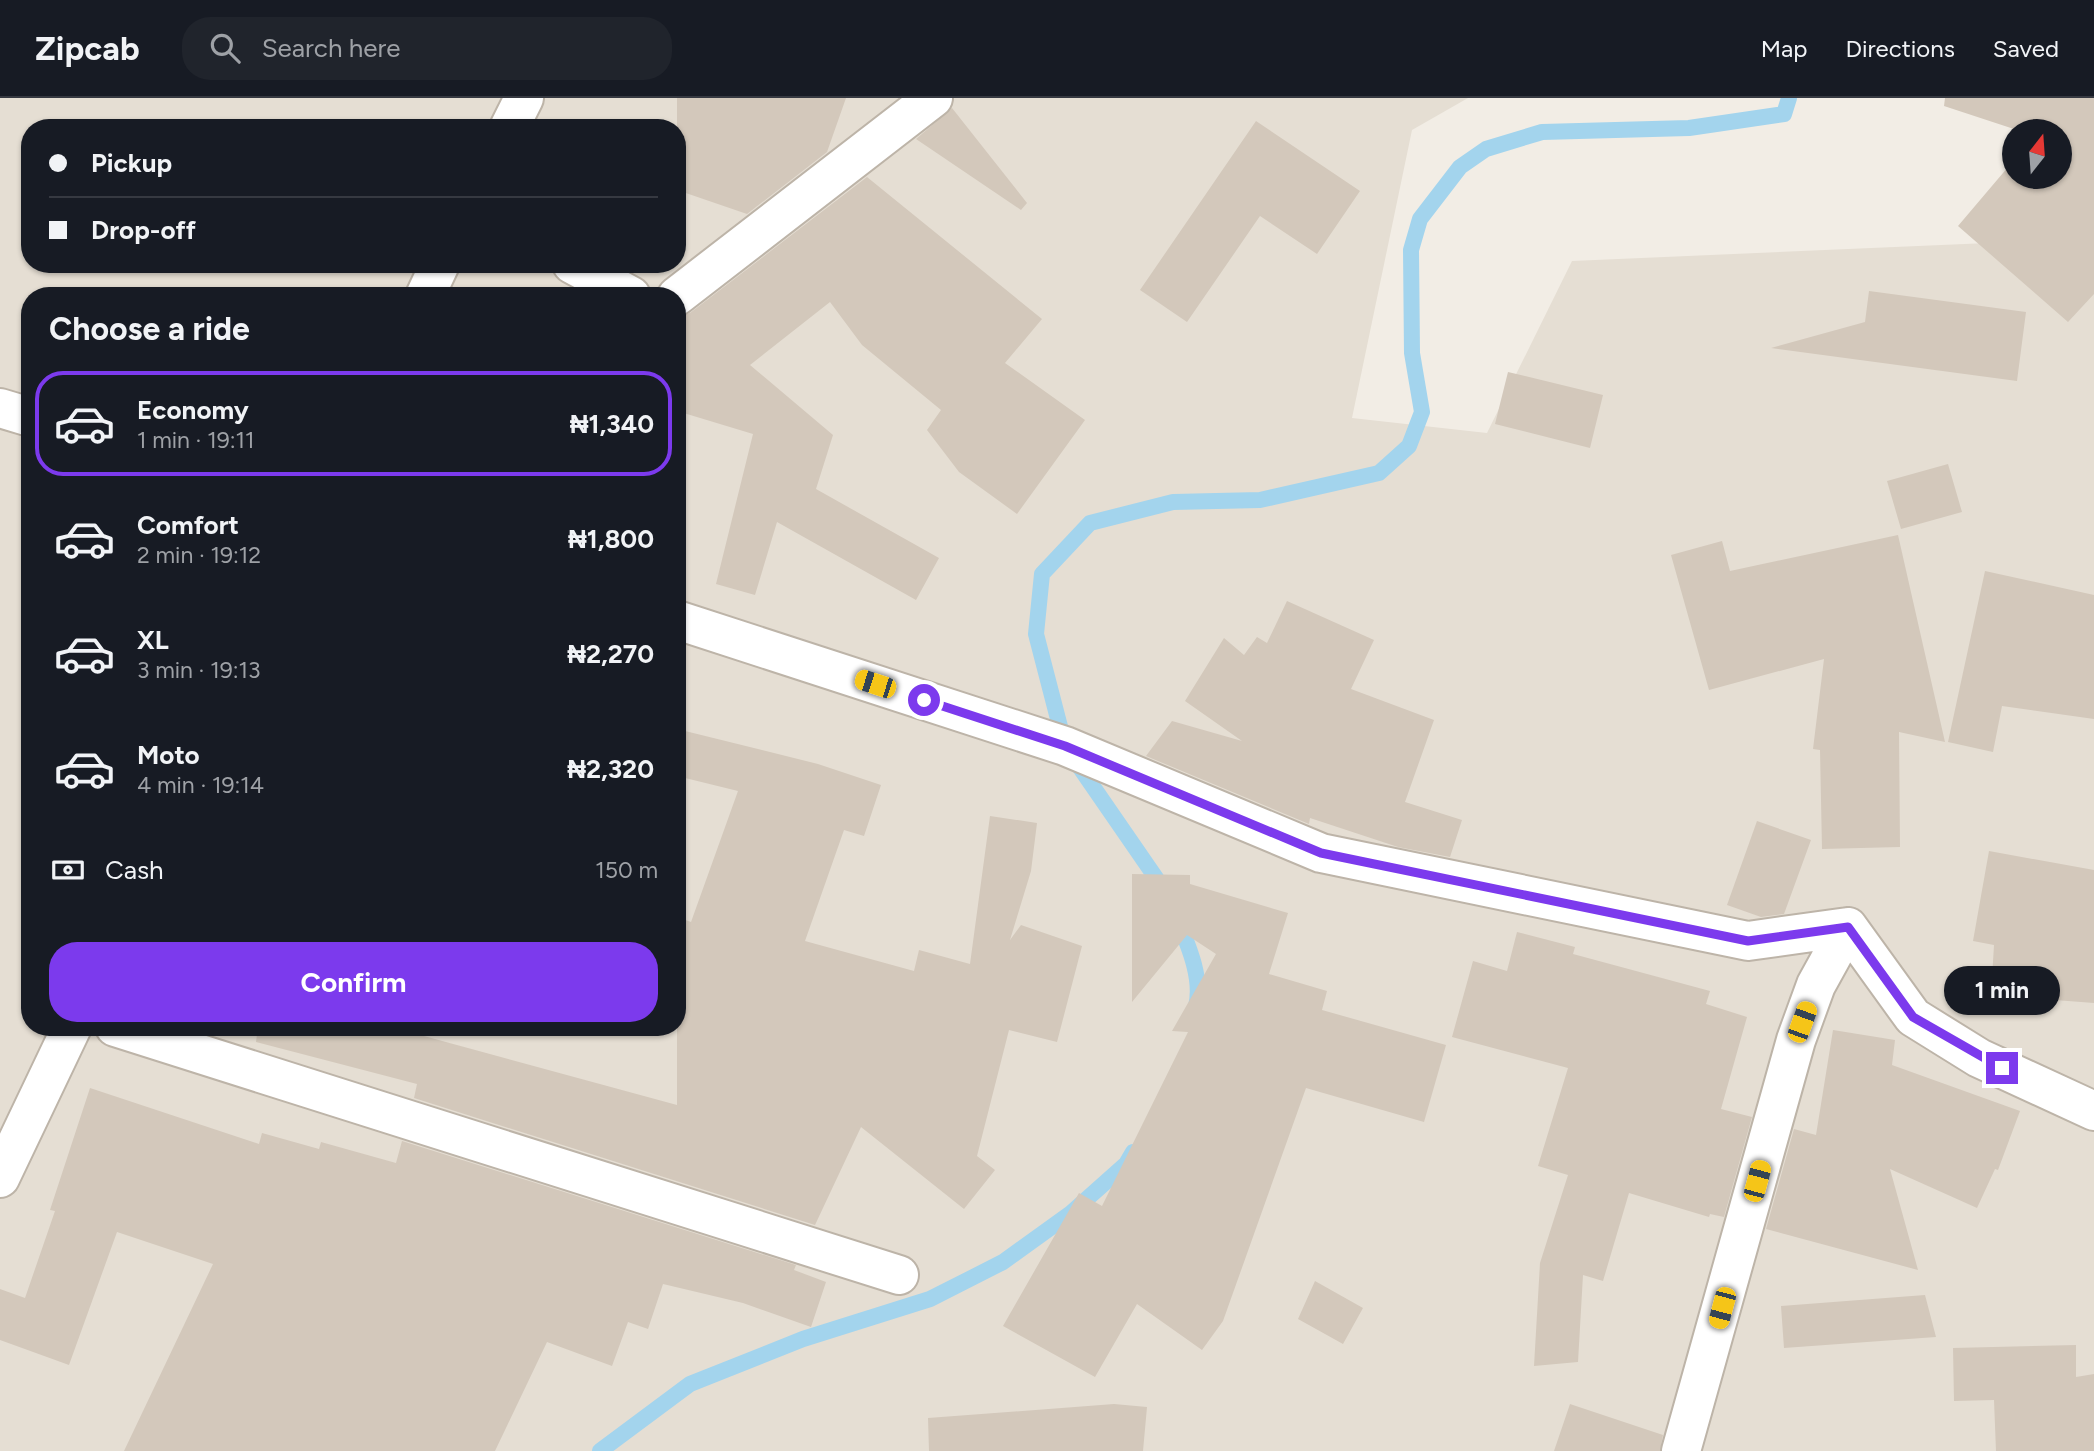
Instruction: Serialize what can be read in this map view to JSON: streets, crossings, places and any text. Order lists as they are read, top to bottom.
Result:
{
  "north": "top",
  "page": {
    "header": "Zipcab",
    "search": "Search here",
    "nav": ["Map", "Directions", "Saved"],
    "banner": ["Pickup", "Drop-off"],
    "heading": "Choose a ride",
    "list": [
      {
        "name": "Economy",
        "note": "1 min · 19:11",
        "value": "₦1,340"
      },
      {
        "name": "Comfort",
        "note": "2 min · 19:12",
        "value": "₦1,800"
      },
      {
        "name": "XL",
        "note": "3 min · 19:13",
        "value": "₦2,270"
      },
      {
        "name": "Moto",
        "note": "4 min · 19:14",
        "value": "₦2,320"
      }
    ],
    "pay": ["Cash", "150 m"],
    "buttons": "Confirm",
    "bubble": "1 min"
  }
}
